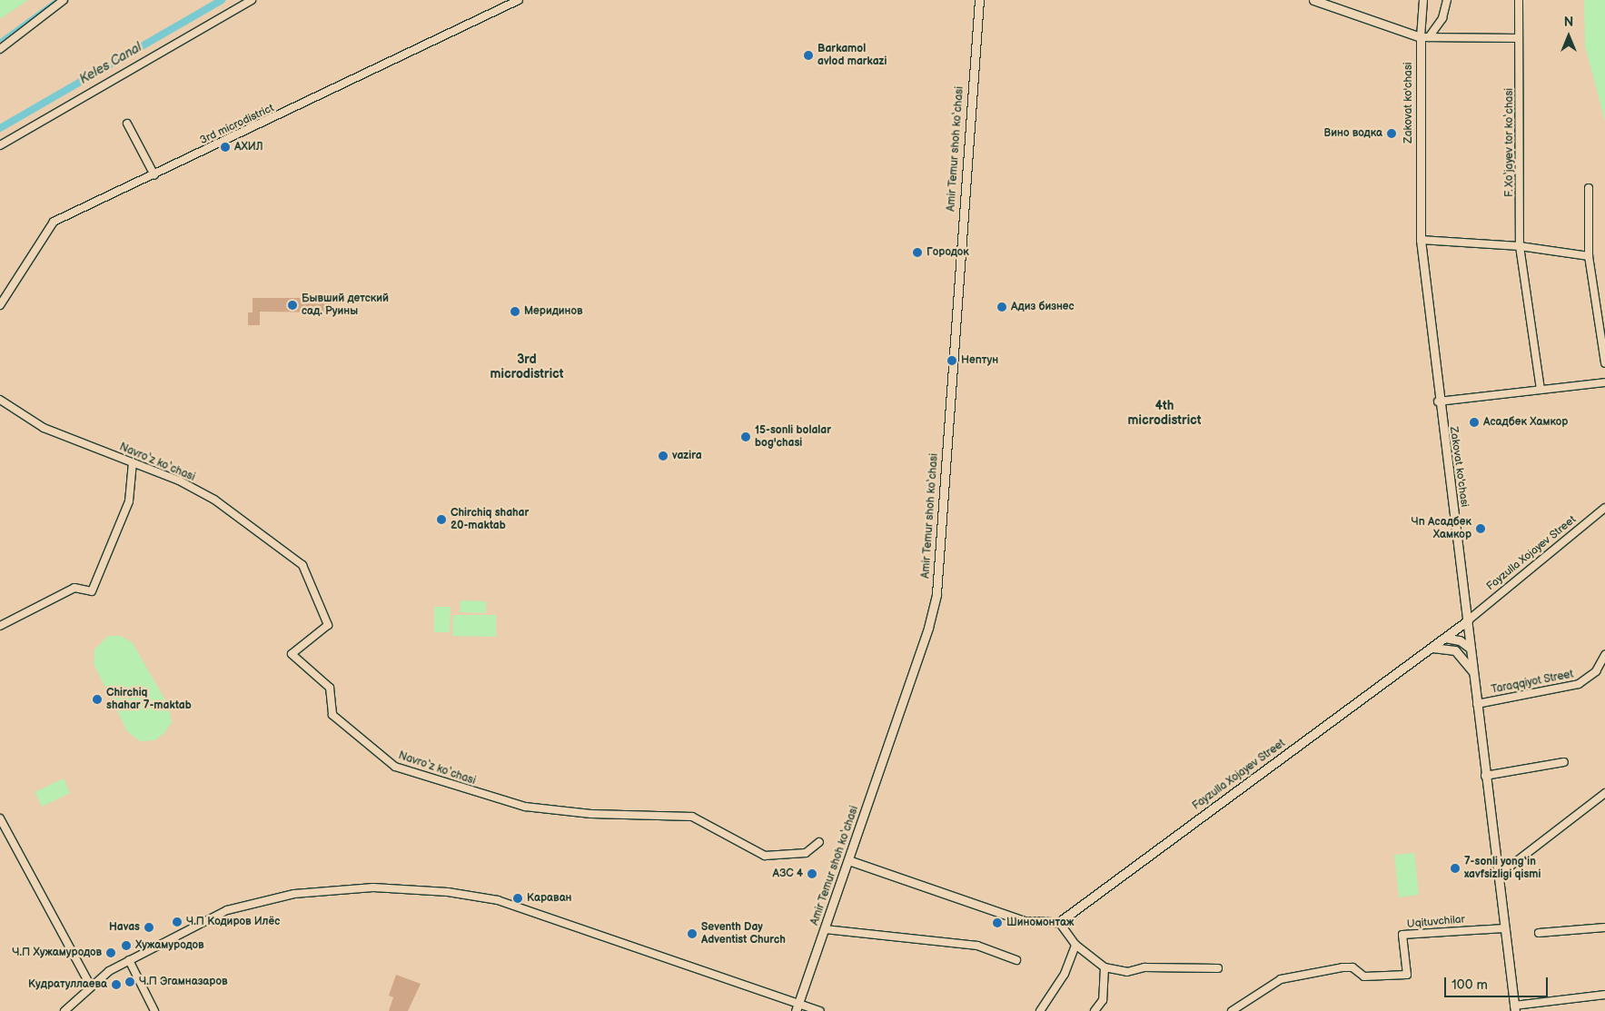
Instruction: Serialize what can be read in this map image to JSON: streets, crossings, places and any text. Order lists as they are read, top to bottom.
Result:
{
  "streets": {
    "main road": ["Zakovat ko'chasi", "Amir Temur shoh ko‘chasi", "Fayzulla Xojayev Street"],
    "street": [
      "3rd microdistrict",
      "F. Xo‘jayev tor ko‘chasi",
      "Navro‘z ko‘chasi",
      "Taraqqiyot Street",
      "Uqituvchilar"
    ]
  },
  "crossings": [
    ["Zakovat ko'chasi", "Fayzulla Xojayev Street"],
    ["Zakovat ko'chasi", "Taraqqiyot Street"],
    ["Zakovat ko'chasi", "Uqituvchilar"]
  ],
  "districts": ["3rd microdistrict", "4th microdistrict"],
  "water": ["Keles Canal"],
  "places": [
    "Barkamol avlod markazi",
    "Вино водка",
    "АХИЛ",
    "Городок",
    "Бывший детский сад. Руины",
    "Адиз бизнес",
    "Меридинов",
    "Нептун",
    "Асадбек Хамкор",
    "15-sonli bolalar bog'chasi",
    "vazira",
    "Chirchiq shahar 20-maktab",
    "Чп Асадбек Хамкор",
    "Chirchiq shahar 7-maktab",
    "7-sonli yong‘in xavfsizligi qismi",
    "АЗС 4",
    "Караван",
    "Ч.П Кодиров Илёс",
    "Шиномонтаж",
    "Havas",
    "Seventh Day Adventist Church",
    "Хужамуродов",
    "Ч.П Хужамуродов",
    "Ч.П Эгамназаров",
    "Кудратуллаева"
  ],
  "scale_bar": "100 m",
  "north": "top"
}
